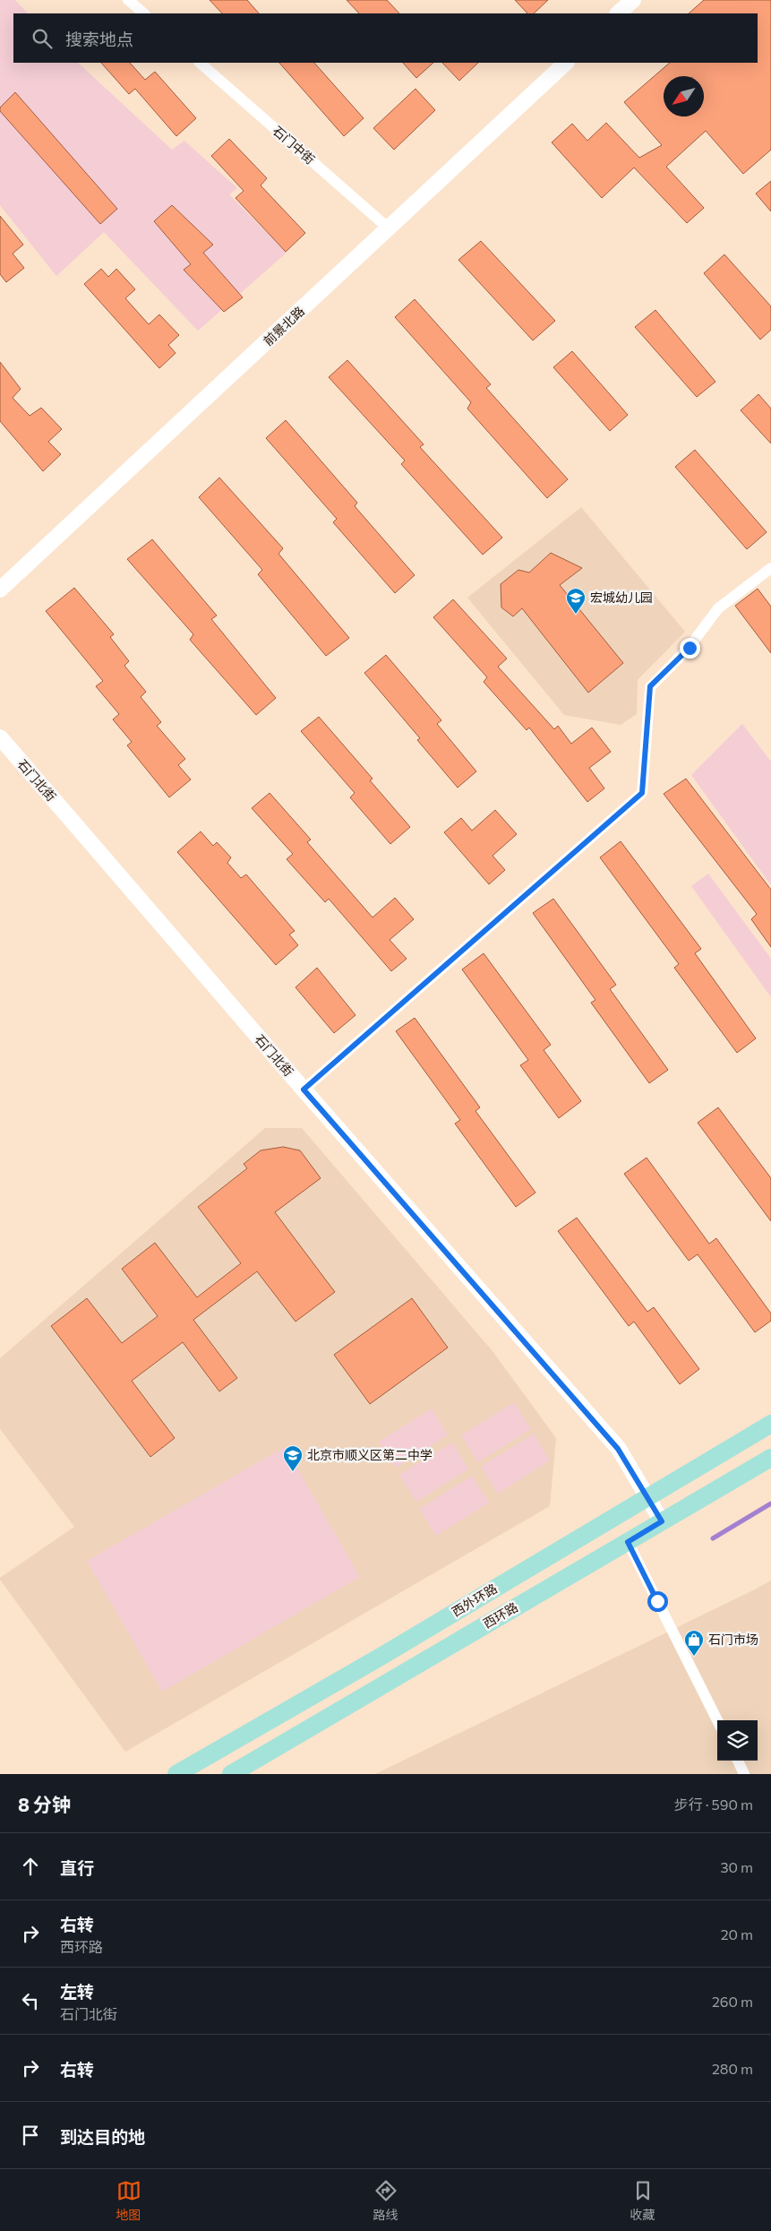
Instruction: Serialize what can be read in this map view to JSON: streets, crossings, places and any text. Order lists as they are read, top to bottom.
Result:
{
  "streets": {
    "main road": ["西外环路", "西环路"],
    "street": ["石门中街", "前景北路", "石门北街"]
  },
  "crossings": [
    ["石门中街", "前景北路"],
    ["石门北街", "西外环路"],
    ["石门北街", "西环路"]
  ],
  "places": {
    "school or university": ["宏城幼儿园", "北京市顺义区第二中学"],
    "shop": ["石门市场"]
  },
  "north": "bottom left",
  "page": {
    "search": "搜索地点",
    "heading": ["8 分钟", "步行 · 590 m"],
    "list": [
      ["直行", "30 m"],
      ["右转", "西环路", "20 m"],
      ["左转", "石门北街", "260 m"],
      ["右转", "280 m"],
      "到达目的地"
    ],
    "nav": ["地图", "路线", "收藏"]
  }
}
